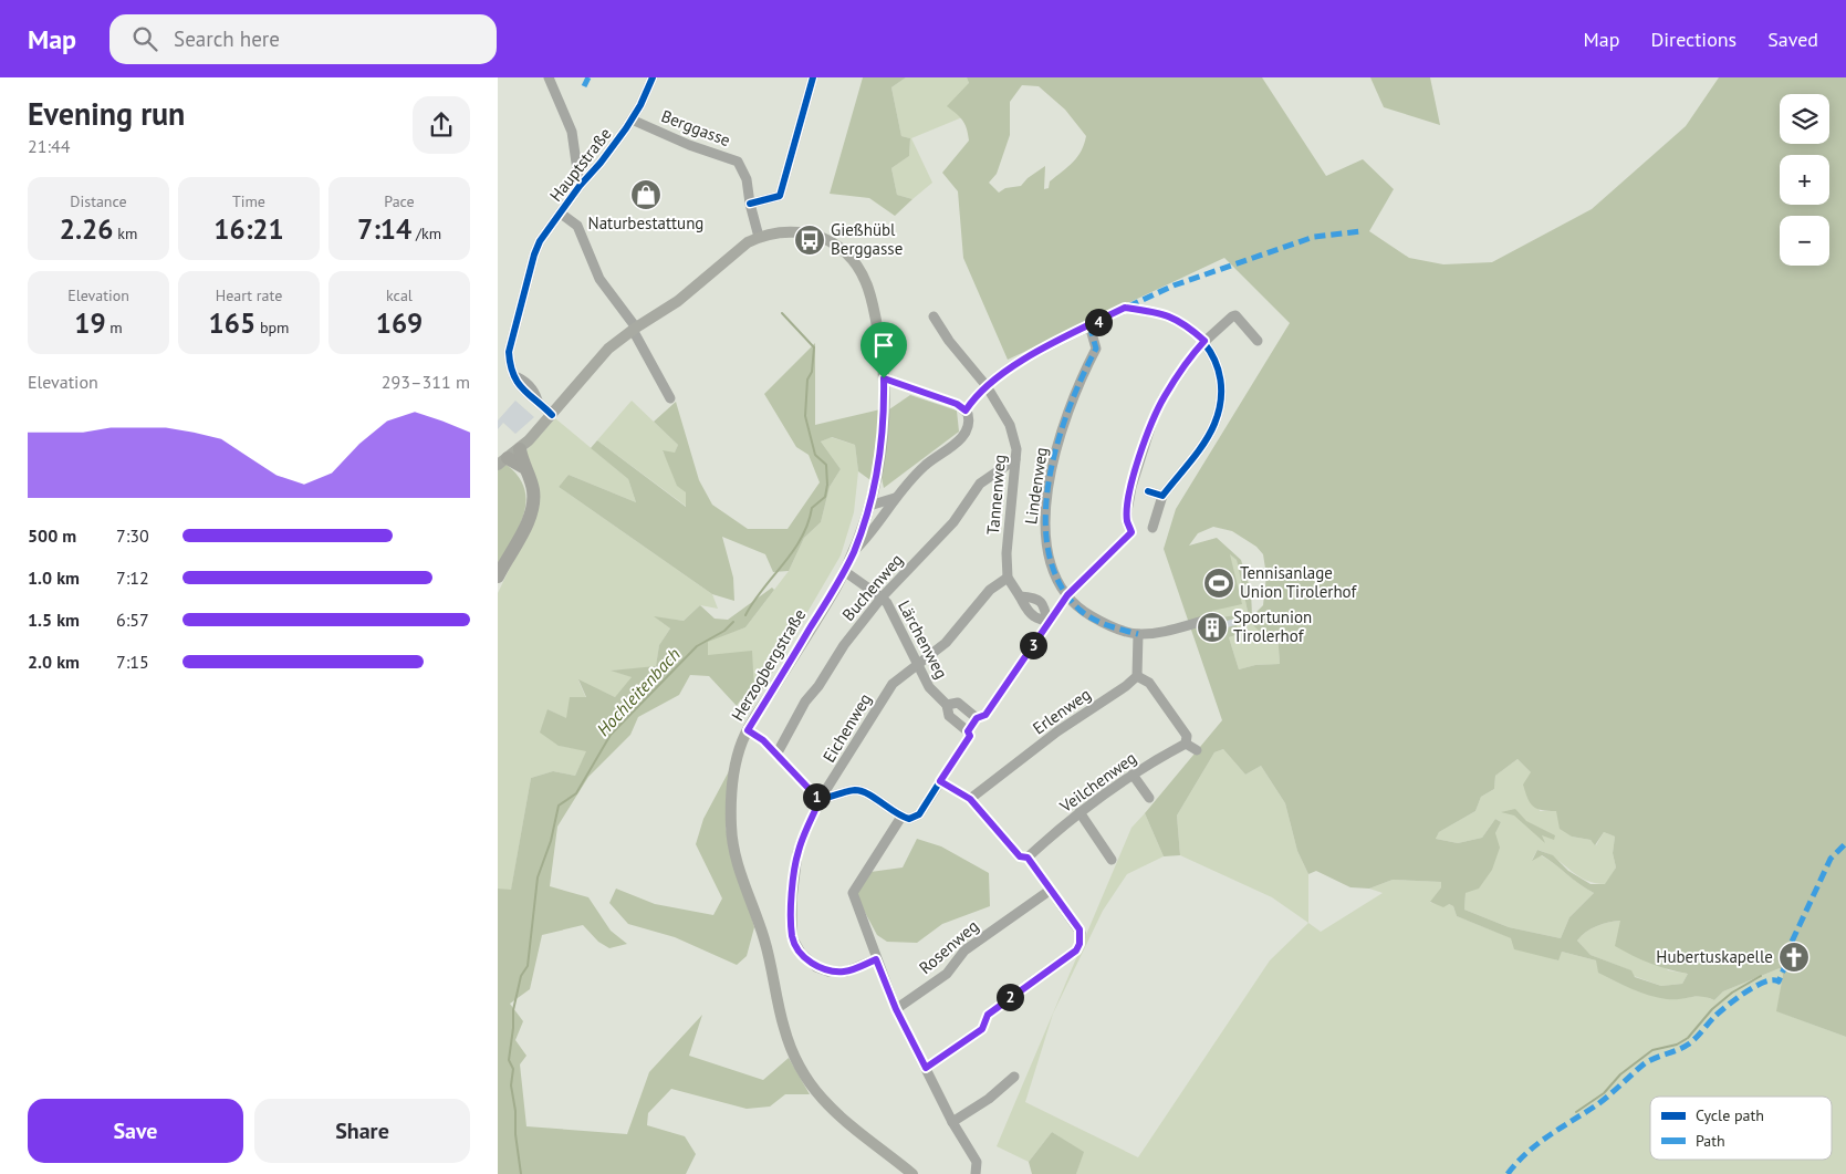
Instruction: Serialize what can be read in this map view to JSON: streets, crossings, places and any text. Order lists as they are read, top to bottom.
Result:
{
  "streets": {
    "main road": ["Herzogbergstraße"],
    "street": [
      "Berggasse",
      "Hauptstraße",
      "Lindenweg",
      "Tannenweg",
      "Buchenweg",
      "Lärchenweg",
      "Erlenweg",
      "Eichenweg",
      "Veilchenweg",
      "Rosenweg"
    ]
  },
  "crossings": [
    ["Berggasse", "Hauptstraße"],
    ["Berggasse", "Herzogbergstraße"],
    ["Tannenweg", "Buchenweg"],
    ["Tannenweg", "Eichenweg"],
    ["Buchenweg", "Lärchenweg"],
    ["Lärchenweg", "Herzogbergstraße"],
    ["Lärchenweg", "Eichenweg"]
  ],
  "water": ["Hochleitenbach"],
  "places": {
    "shop": ["Naturbestattung"],
    "bus stop": ["Gießhübl Berggasse"],
    "sports": ["Tennisanlage Union Tirolerhof"],
    "building": ["Sportunion Tirolerhof"],
    "church": ["Hubertuskapelle"]
  },
  "legend": ["Cycle path", "Path"],
  "page": {
    "header": "Map",
    "search": "Search here",
    "nav": ["Map", "Directions", "Saved"],
    "heading": ["Evening run", "21:44"],
    "map_buttons": ["+", "−"],
    "stats": [
      ["Distance", "2.26 km"],
      ["Time", "16:21"],
      ["Pace", "7:14 /km"],
      ["Elevation", "19 m"],
      ["Heart rate", "165 bpm"],
      ["kcal", "169"]
    ],
    "pins": [
      "4",
      "3",
      "1",
      "2"
    ],
    "chart": ["Elevation", "293–311 m"],
    "list": [
      {
        "name": "500 m",
        "note": "7:30"
      },
      {
        "name": "1.0 km",
        "note": "7:12"
      },
      {
        "name": "1.5 km",
        "note": "6:57"
      },
      {
        "name": "2.0 km",
        "note": "7:15"
      }
    ],
    "buttons": ["Save", "Share"]
  }
}
